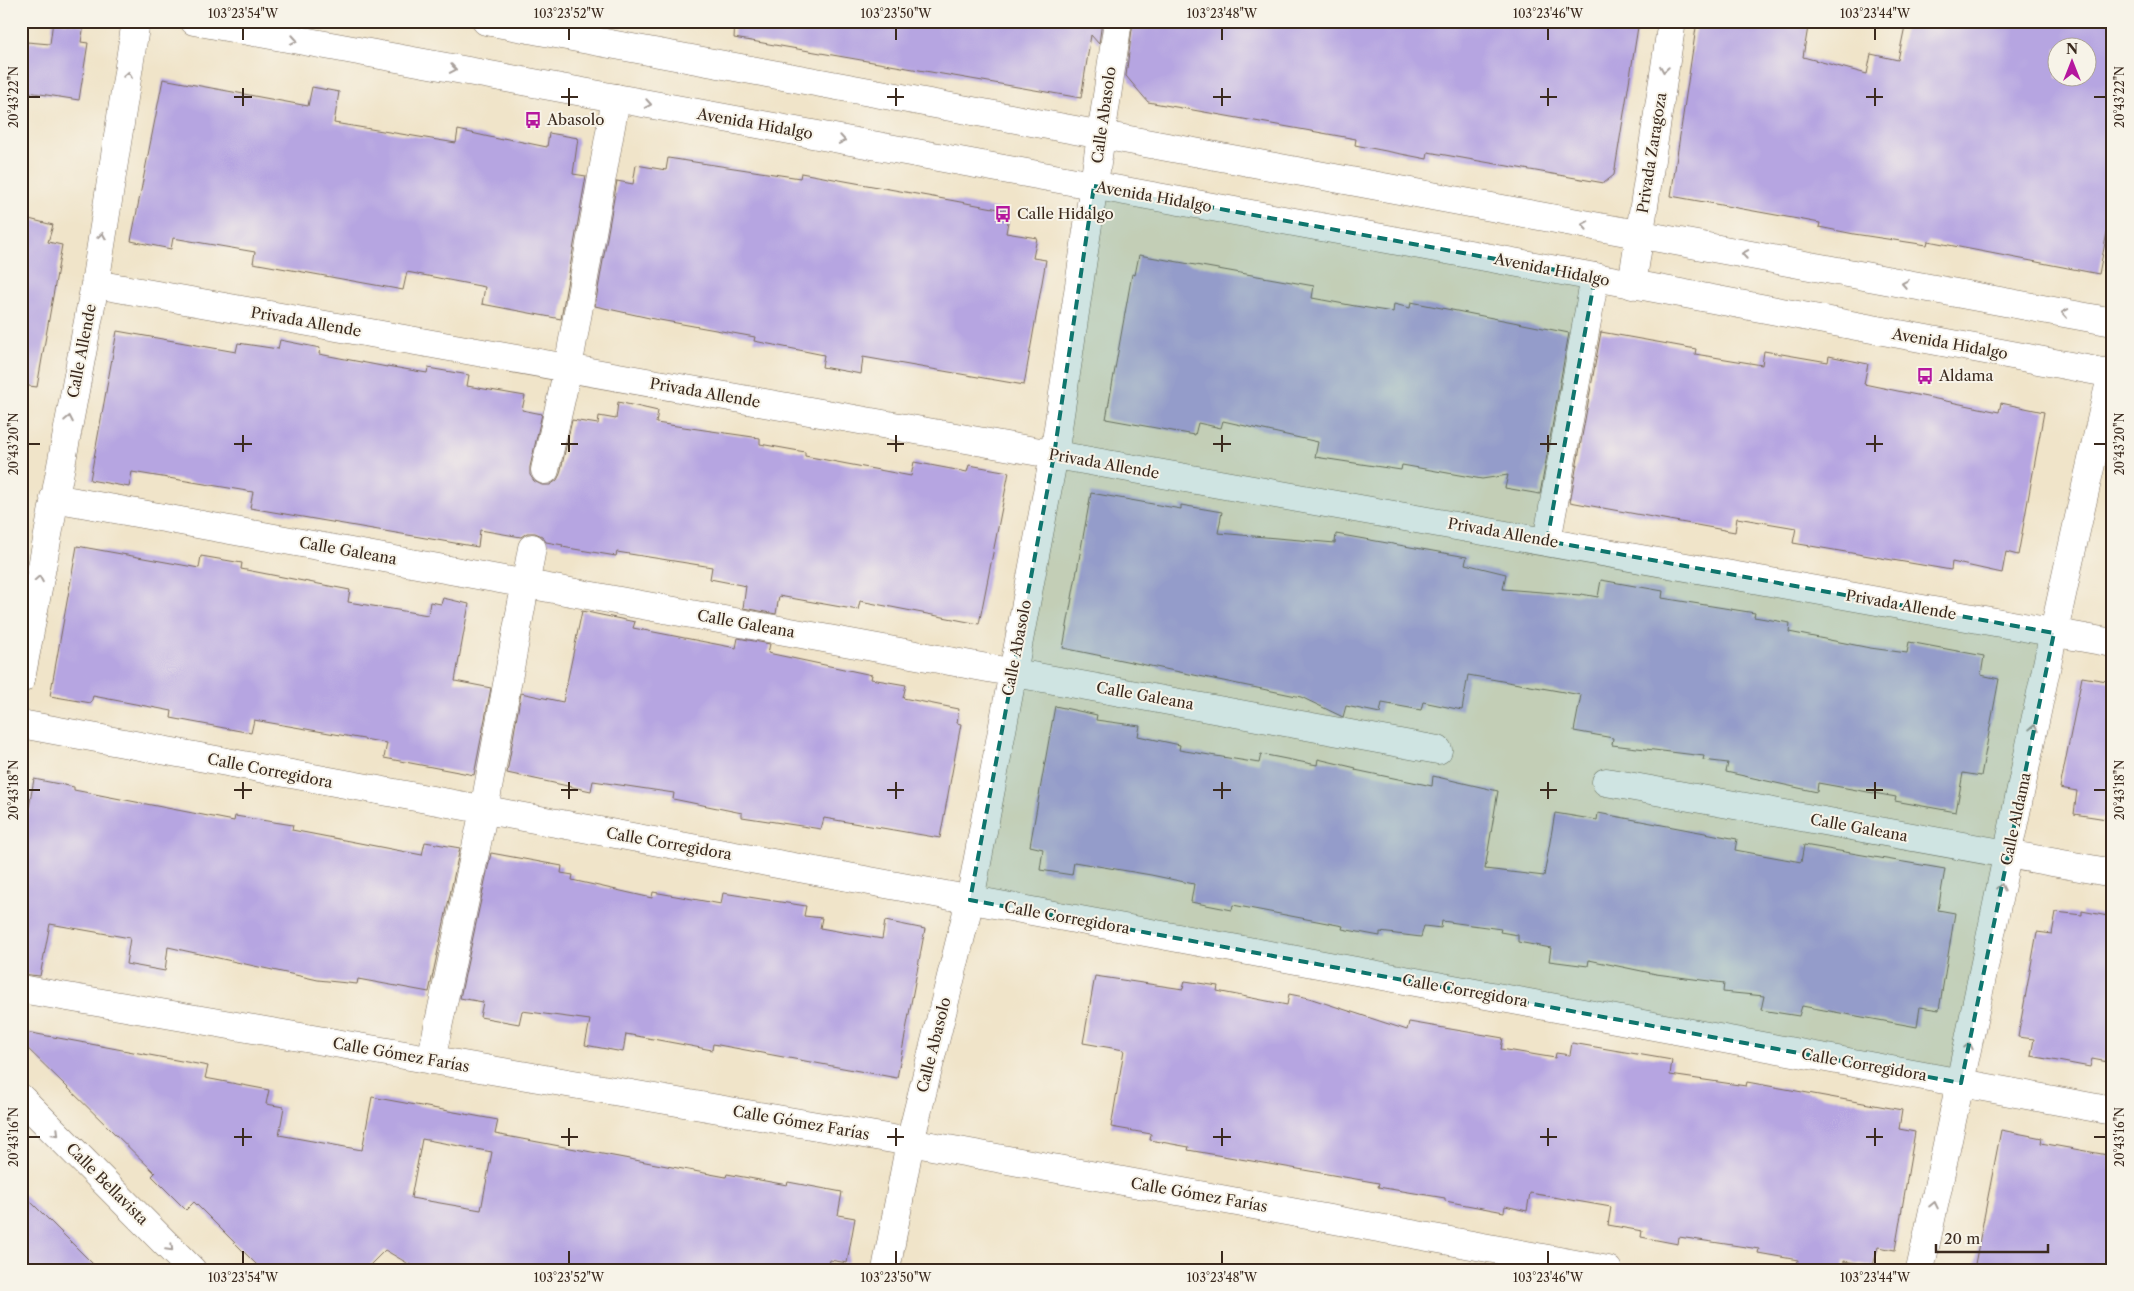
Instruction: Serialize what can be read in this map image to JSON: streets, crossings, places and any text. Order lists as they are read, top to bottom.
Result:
{
  "streets": {
    "street": [
      "Calle Abasolo",
      "Avenida Hidalgo",
      "Privada Zaragoza",
      "Privada Allende",
      "Calle Allende",
      "Calle Galeana",
      "Calle Corregidora",
      "Calle Aldama",
      "Calle Gómez Farías",
      "Calle Bellavista"
    ]
  },
  "crossings": [
    ["Calle Abasolo", "Avenida Hidalgo"],
    ["Calle Abasolo", "Privada Allende"],
    ["Calle Abasolo", "Calle Galeana"],
    ["Calle Abasolo", "Calle Corregidora"],
    ["Calle Abasolo", "Calle Gómez Farías"],
    ["Avenida Hidalgo", "Privada Zaragoza"],
    ["Avenida Hidalgo", "Calle Aldama"],
    ["Privada Allende", "Calle Allende"],
    ["Privada Allende", "Calle Aldama"],
    ["Calle Allende", "Calle Galeana"],
    ["Calle Galeana", "Calle Aldama"],
    ["Calle Corregidora", "Calle Aldama"]
  ],
  "one_way": [
    "Privada Zaragoza",
    "Calle Allende",
    "Calle Aldama",
    "Calle Bellavista"
  ],
  "places": {
    "bus stop": ["Abasolo", "Calle Hidalgo", "Aldama"]
  },
  "scale_bar": "20 m",
  "north": "top",
  "coordinates": [
    "103°23'54\"W",
    "103°23'52\"W",
    "103°23'50\"W",
    "103°23'48\"W",
    "103°23'46\"W",
    "103°23'44\"W",
    "20°43'22\"N",
    "20°43'20\"N",
    "20°43'18\"N",
    "20°43'16\"N"
  ]
}
